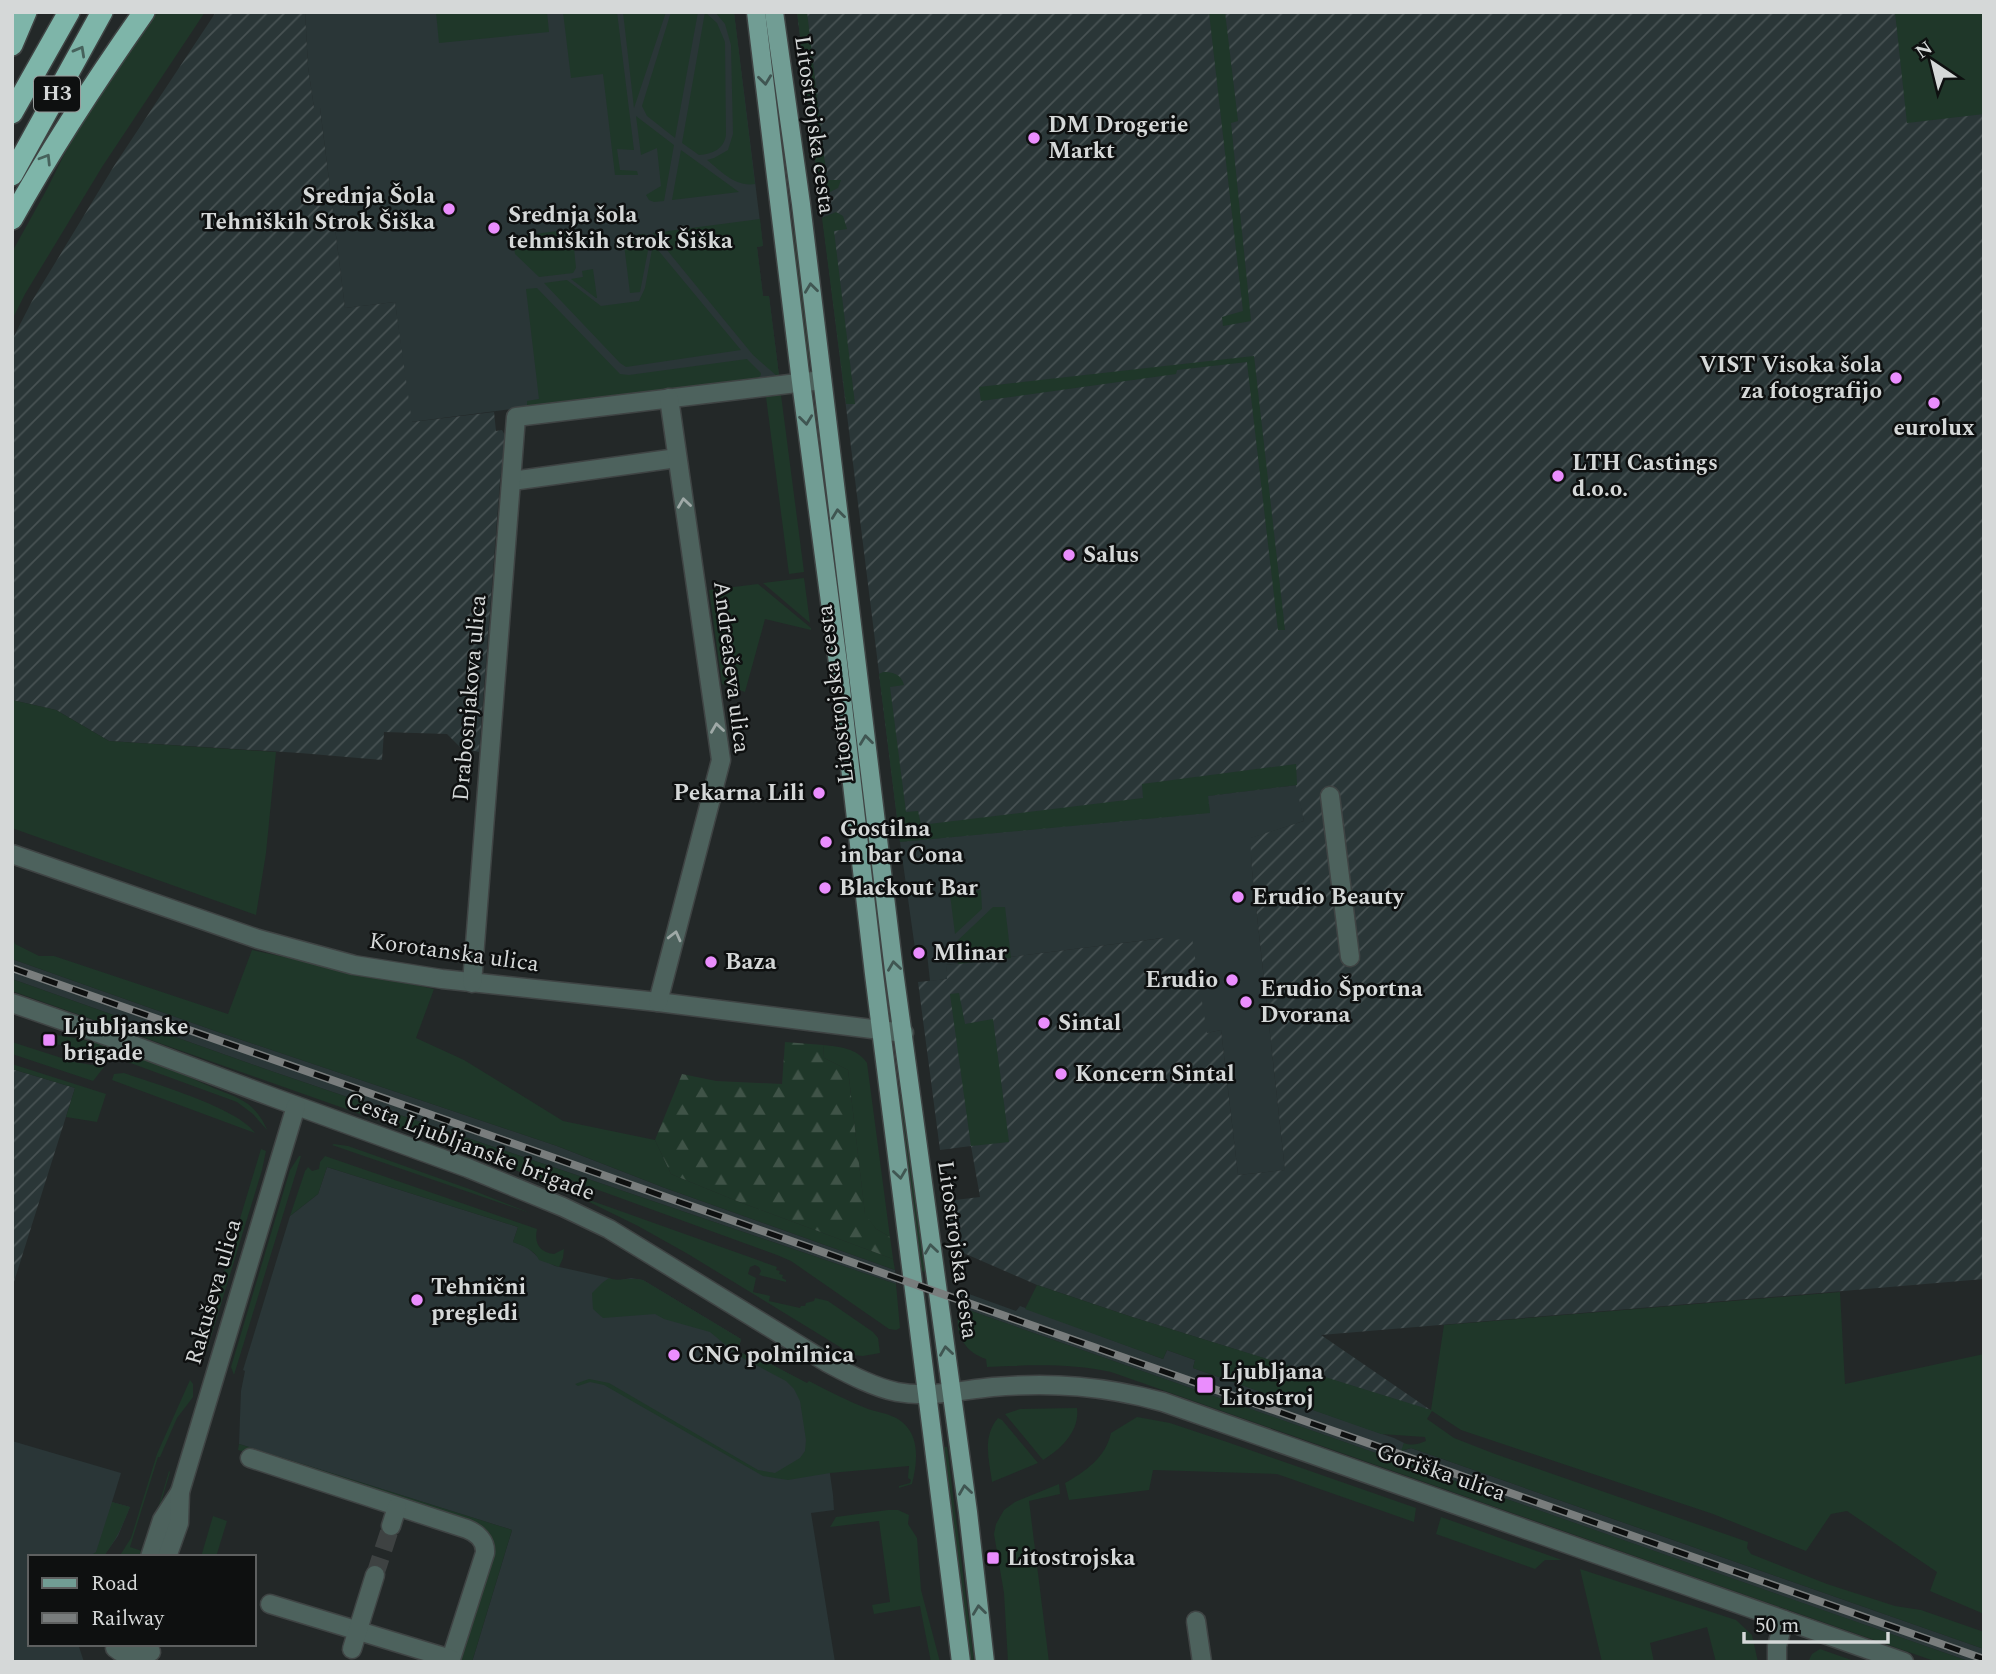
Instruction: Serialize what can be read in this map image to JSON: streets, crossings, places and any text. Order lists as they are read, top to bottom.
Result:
{
  "streets": {
    "highway": ["H3"],
    "main road": ["Litostrojska cesta"],
    "street": [
      "Andreaševa ulica",
      "Drabosnjakova ulica",
      "Korotanska ulica",
      "Cesta Ljubljanske brigade",
      "Rakuševa ulica",
      "Goriška ulica"
    ]
  },
  "crossings": [
    ["Litostrojska cesta", "Korotanska ulica"],
    ["Litostrojska cesta", "Cesta Ljubljanske brigade"],
    ["Litostrojska cesta", "Goriška ulica"],
    ["Andreaševa ulica", "Drabosnjakova ulica"],
    ["Andreaševa ulica", "Korotanska ulica"],
    ["Drabosnjakova ulica", "Korotanska ulica"],
    ["Cesta Ljubljanske brigade", "Rakuševa ulica"],
    ["Cesta Ljubljanske brigade", "Goriška ulica"]
  ],
  "one_way": ["Andreaševa ulica"],
  "places": {
    "other": [
      "DM Drogerie Markt",
      "Srednja Šola Tehniških Strok Šiška",
      "Srednja šola tehniških strok Šiška",
      "VIST Visoka šola za fotografijo",
      "eurolux",
      "LTH Castings d.o.o.",
      "Salus",
      "Pekarna Lili",
      "Gostilna in bar Cona",
      "Blackout Bar",
      "Erudio Beauty",
      "Mlinar",
      "Baza",
      "Erudio",
      "Erudio Športna Dvorana",
      "Sintal",
      "Koncern Sintal",
      "Tehnični pregledi",
      "CNG polnilnica"
    ],
    "transit": ["Ljubljanske brigade", "Ljubljana Litostroj", "Litostrojska"]
  },
  "legend": ["Road", "Railway"],
  "scale_bar": "50 m",
  "north": "top left"
}
